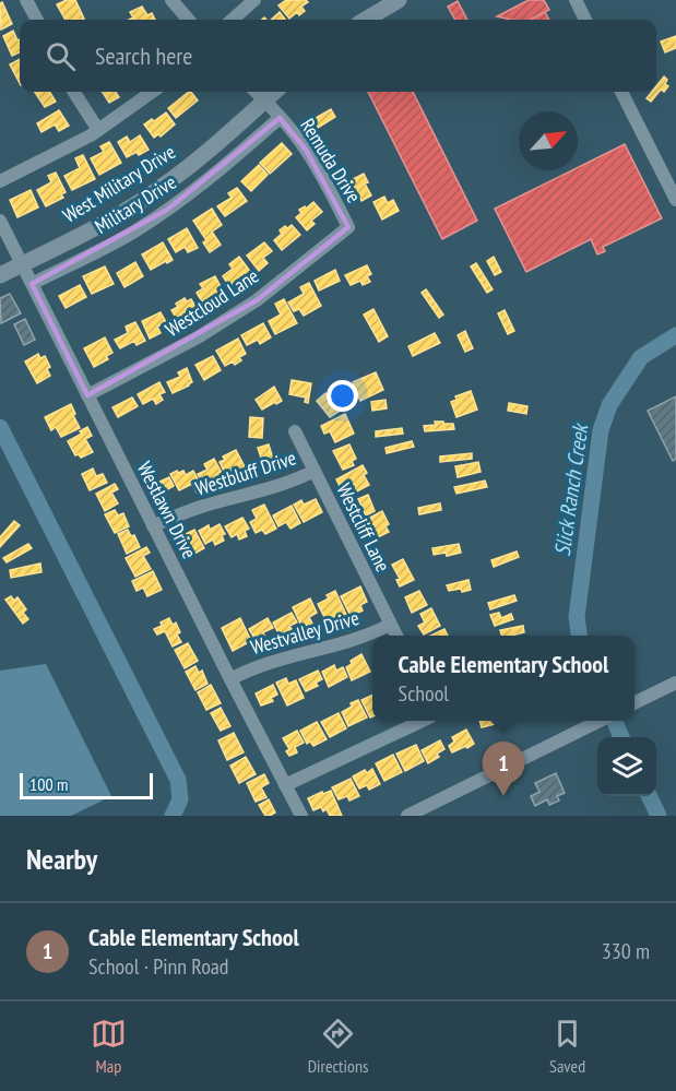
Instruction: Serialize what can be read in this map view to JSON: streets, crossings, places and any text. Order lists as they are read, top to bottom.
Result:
{
  "streets": {
    "main road": ["West Military Drive"],
    "street": [
      "Remuda Drive",
      "Military Drive",
      "Westcloud Lane",
      "Westbluff Drive",
      "Westlawn Drive",
      "Westcliff Lane",
      "Westvalley Drive"
    ]
  },
  "crossings": [
    ["Remuda Drive", "West Military Drive"],
    ["Remuda Drive", "Military Drive"],
    ["Remuda Drive", "Westcloud Lane"],
    ["West Military Drive", "Westlawn Drive"],
    ["Military Drive", "Westlawn Drive"],
    ["Westcloud Lane", "Westlawn Drive"],
    ["Westbluff Drive", "Westlawn Drive"],
    ["Westbluff Drive", "Westcliff Lane"],
    ["Westlawn Drive", "Westvalley Drive"],
    ["Westcliff Lane", "Westvalley Drive"]
  ],
  "water": ["Slick Ranch Creek"],
  "scale_bar": "100 m",
  "north": "top right",
  "page": {
    "search": "Search here",
    "popup": ["Cable Elementary School", "School"],
    "pins": "1",
    "scale": "100 m",
    "heading": "Nearby",
    "list": [
      {
        "mark": "1",
        "name": "Cable Elementary School",
        "note": "School · Pinn Road",
        "value": "330 m"
      }
    ],
    "nav": ["Map", "Directions", "Saved"]
  }
}
